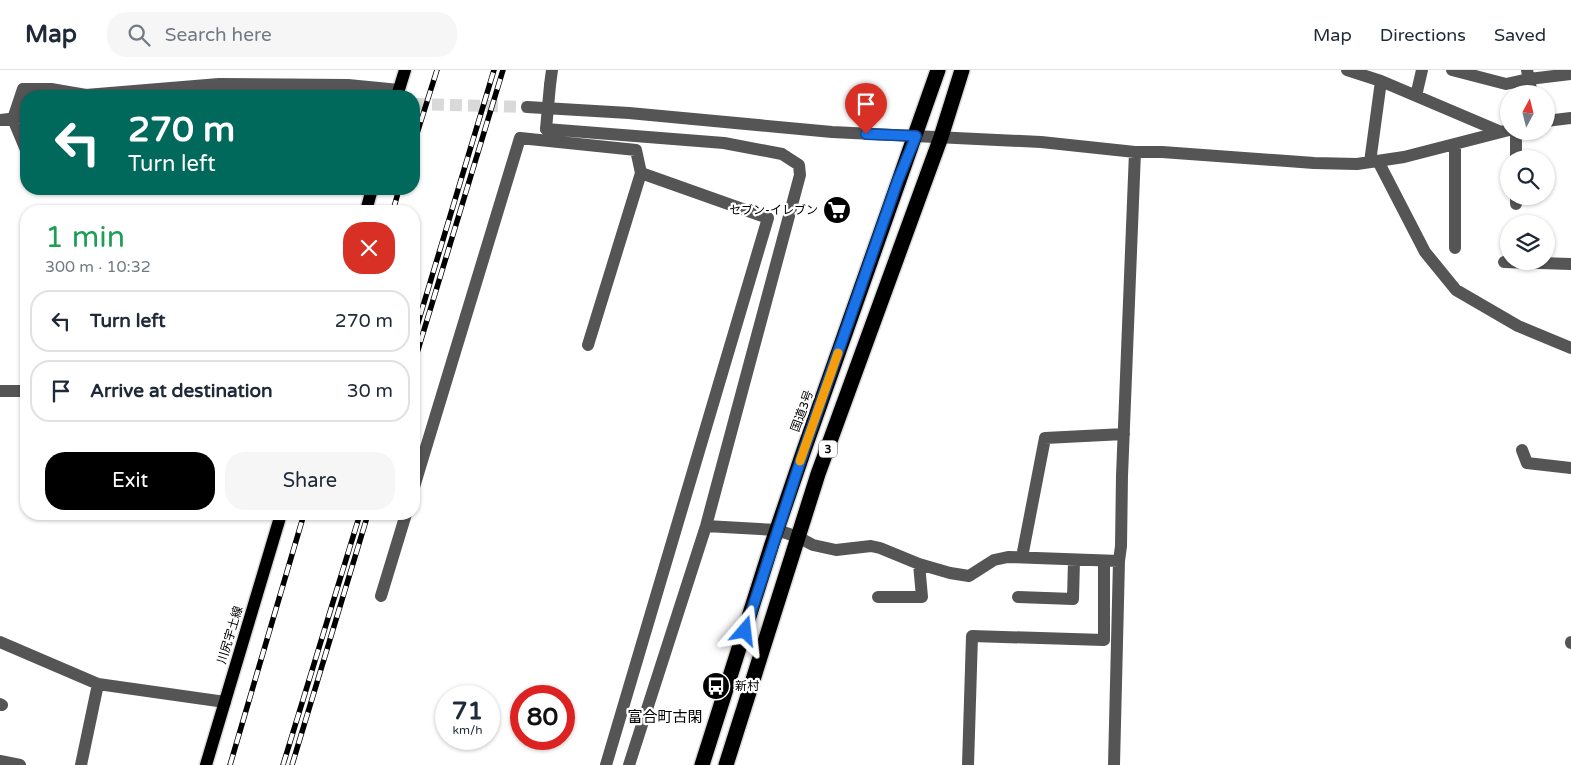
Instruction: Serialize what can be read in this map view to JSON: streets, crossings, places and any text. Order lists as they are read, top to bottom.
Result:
{
  "streets": {
    "highway": ["国道3号", "3"],
    "main road": ["川尻宇土線"]
  },
  "districts": ["富合町古閑"],
  "places": {
    "supermarket": ["セブン-イレブン"],
    "bus stop": ["新村"]
  },
  "north": "top",
  "page": {
    "header": "Map",
    "search": "Search here",
    "nav": ["Map", "Directions", "Saved"],
    "turn": ["270 m", "Turn left"],
    "heading": ["1 min", "300 m · 10:32"],
    "list": [
      {
        "name": "Turn left",
        "value": "270 m"
      },
      {
        "name": "Arrive at destination",
        "value": "30 m"
      }
    ],
    "buttons": ["Exit", "Share"],
    "speed": "71 km/h",
    "limit": "80"
  }
}
